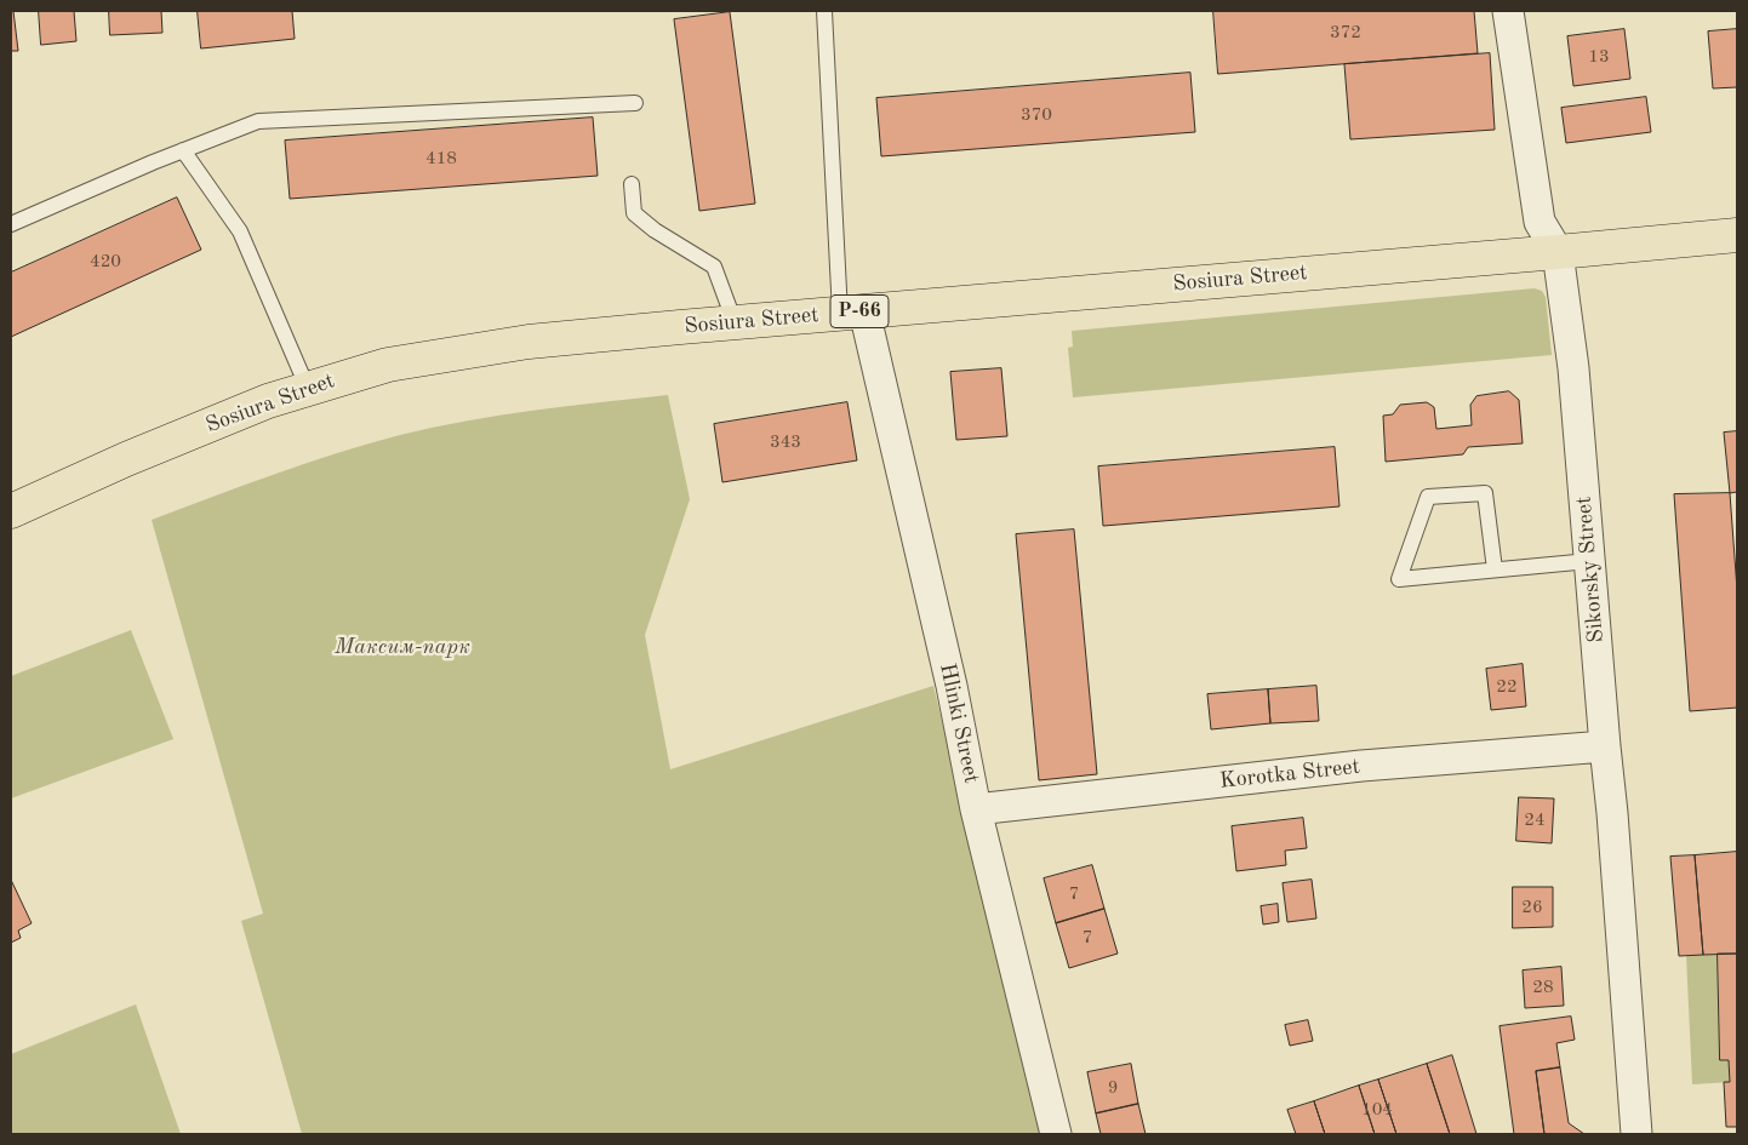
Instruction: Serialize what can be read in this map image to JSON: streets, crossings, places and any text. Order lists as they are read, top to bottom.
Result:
{
  "streets": {
    "main road": ["Sosiura Street", "Р-66"],
    "street": ["Sikorsky Street", "Hlinki Street", "Korotka Street"]
  },
  "crossings": [
    ["Sosiura Street", "Sikorsky Street"],
    ["Sosiura Street", "Hlinki Street"],
    ["Sikorsky Street", "Korotka Street"],
    ["Hlinki Street", "Korotka Street"]
  ],
  "parks": ["Максим-парк"],
  "house_numbers": [
    "372",
    "13",
    "370",
    "418",
    "420",
    "343",
    "22",
    "24",
    "7",
    "26",
    "7",
    "28",
    "9",
    "104"
  ]
}
